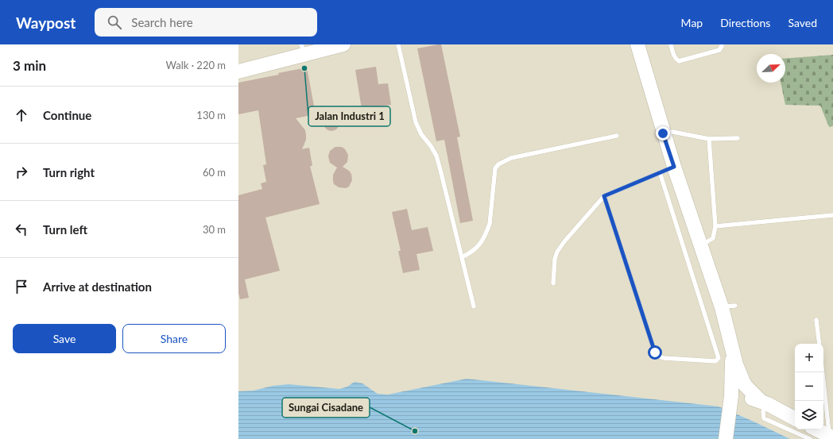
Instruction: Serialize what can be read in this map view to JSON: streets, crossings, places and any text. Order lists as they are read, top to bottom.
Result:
{
  "places": ["Jalan Industri 1", "Sungai Cisadane"],
  "north": "top right",
  "page": {
    "header": "Waypost",
    "search": "Search here",
    "nav": ["Map", "Directions", "Saved"],
    "heading": ["3 min", "Walk · 220 m"],
    "list": [
      ["Continue", "130 m"],
      ["Turn right", "60 m"],
      ["Turn left", "30 m"],
      "Arrive at destination"
    ],
    "buttons": ["Save", "Share"],
    "map_buttons": ["+", "−"]
  }
}
